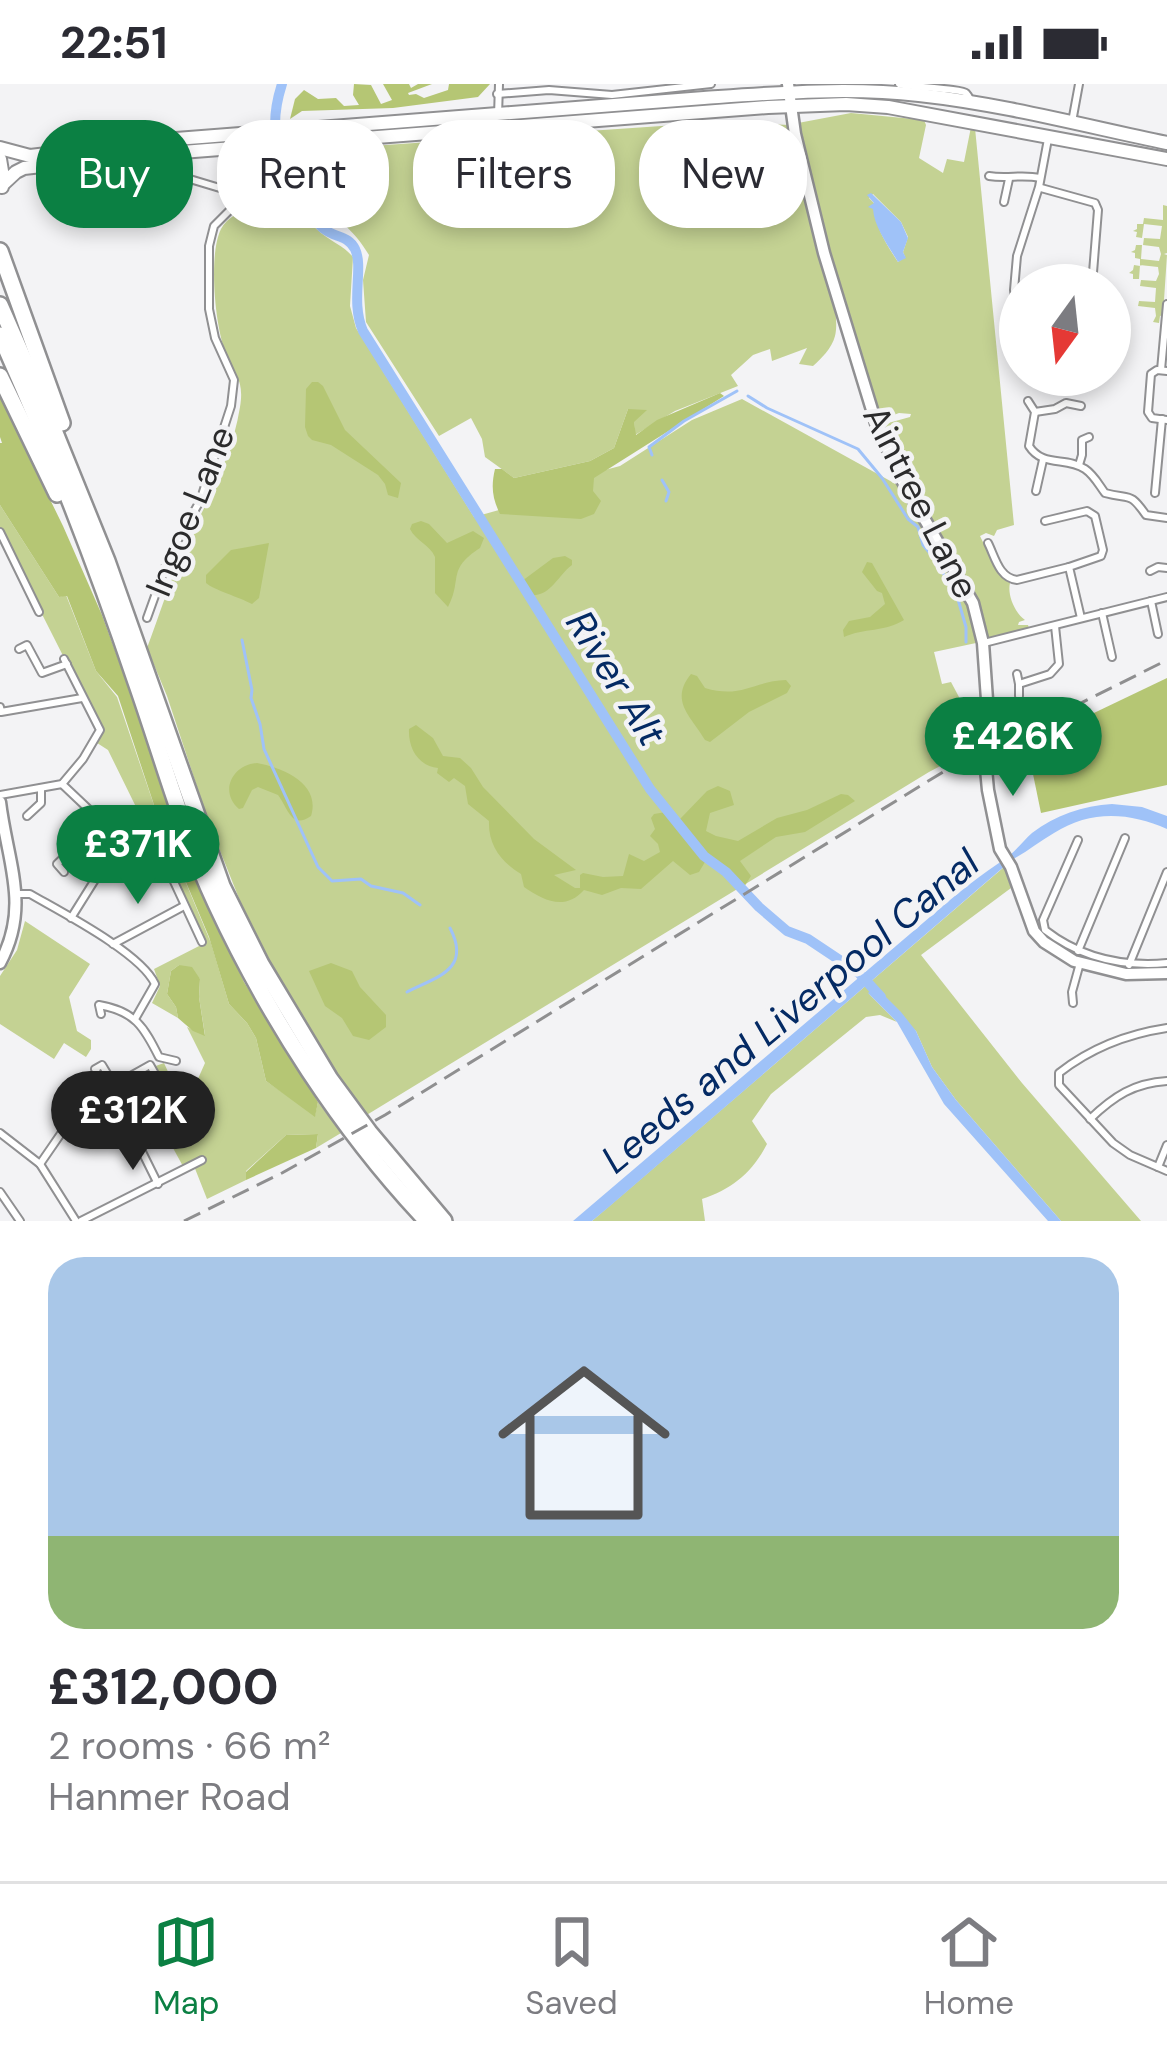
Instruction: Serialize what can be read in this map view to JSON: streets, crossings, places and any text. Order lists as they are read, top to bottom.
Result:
{
  "streets": {
    "main road": ["Aintree Lane"],
    "street": ["Ingoe Lane"]
  },
  "water": ["River Alt", "Leeds and Liverpool Canal"],
  "north": "bottom",
  "page": {
    "status": "22:51",
    "chip": [
      "Buy",
      "Rent",
      "Filters",
      "New"
    ],
    "price": ["£426K", "£371K", "£312K"],
    "list": [
      {
        "name": "£312,000",
        "note": "2 rooms · 66 m² · Hanmer Road"
      }
    ],
    "tabs": ["Map", "Saved", "Home"]
  }
}
